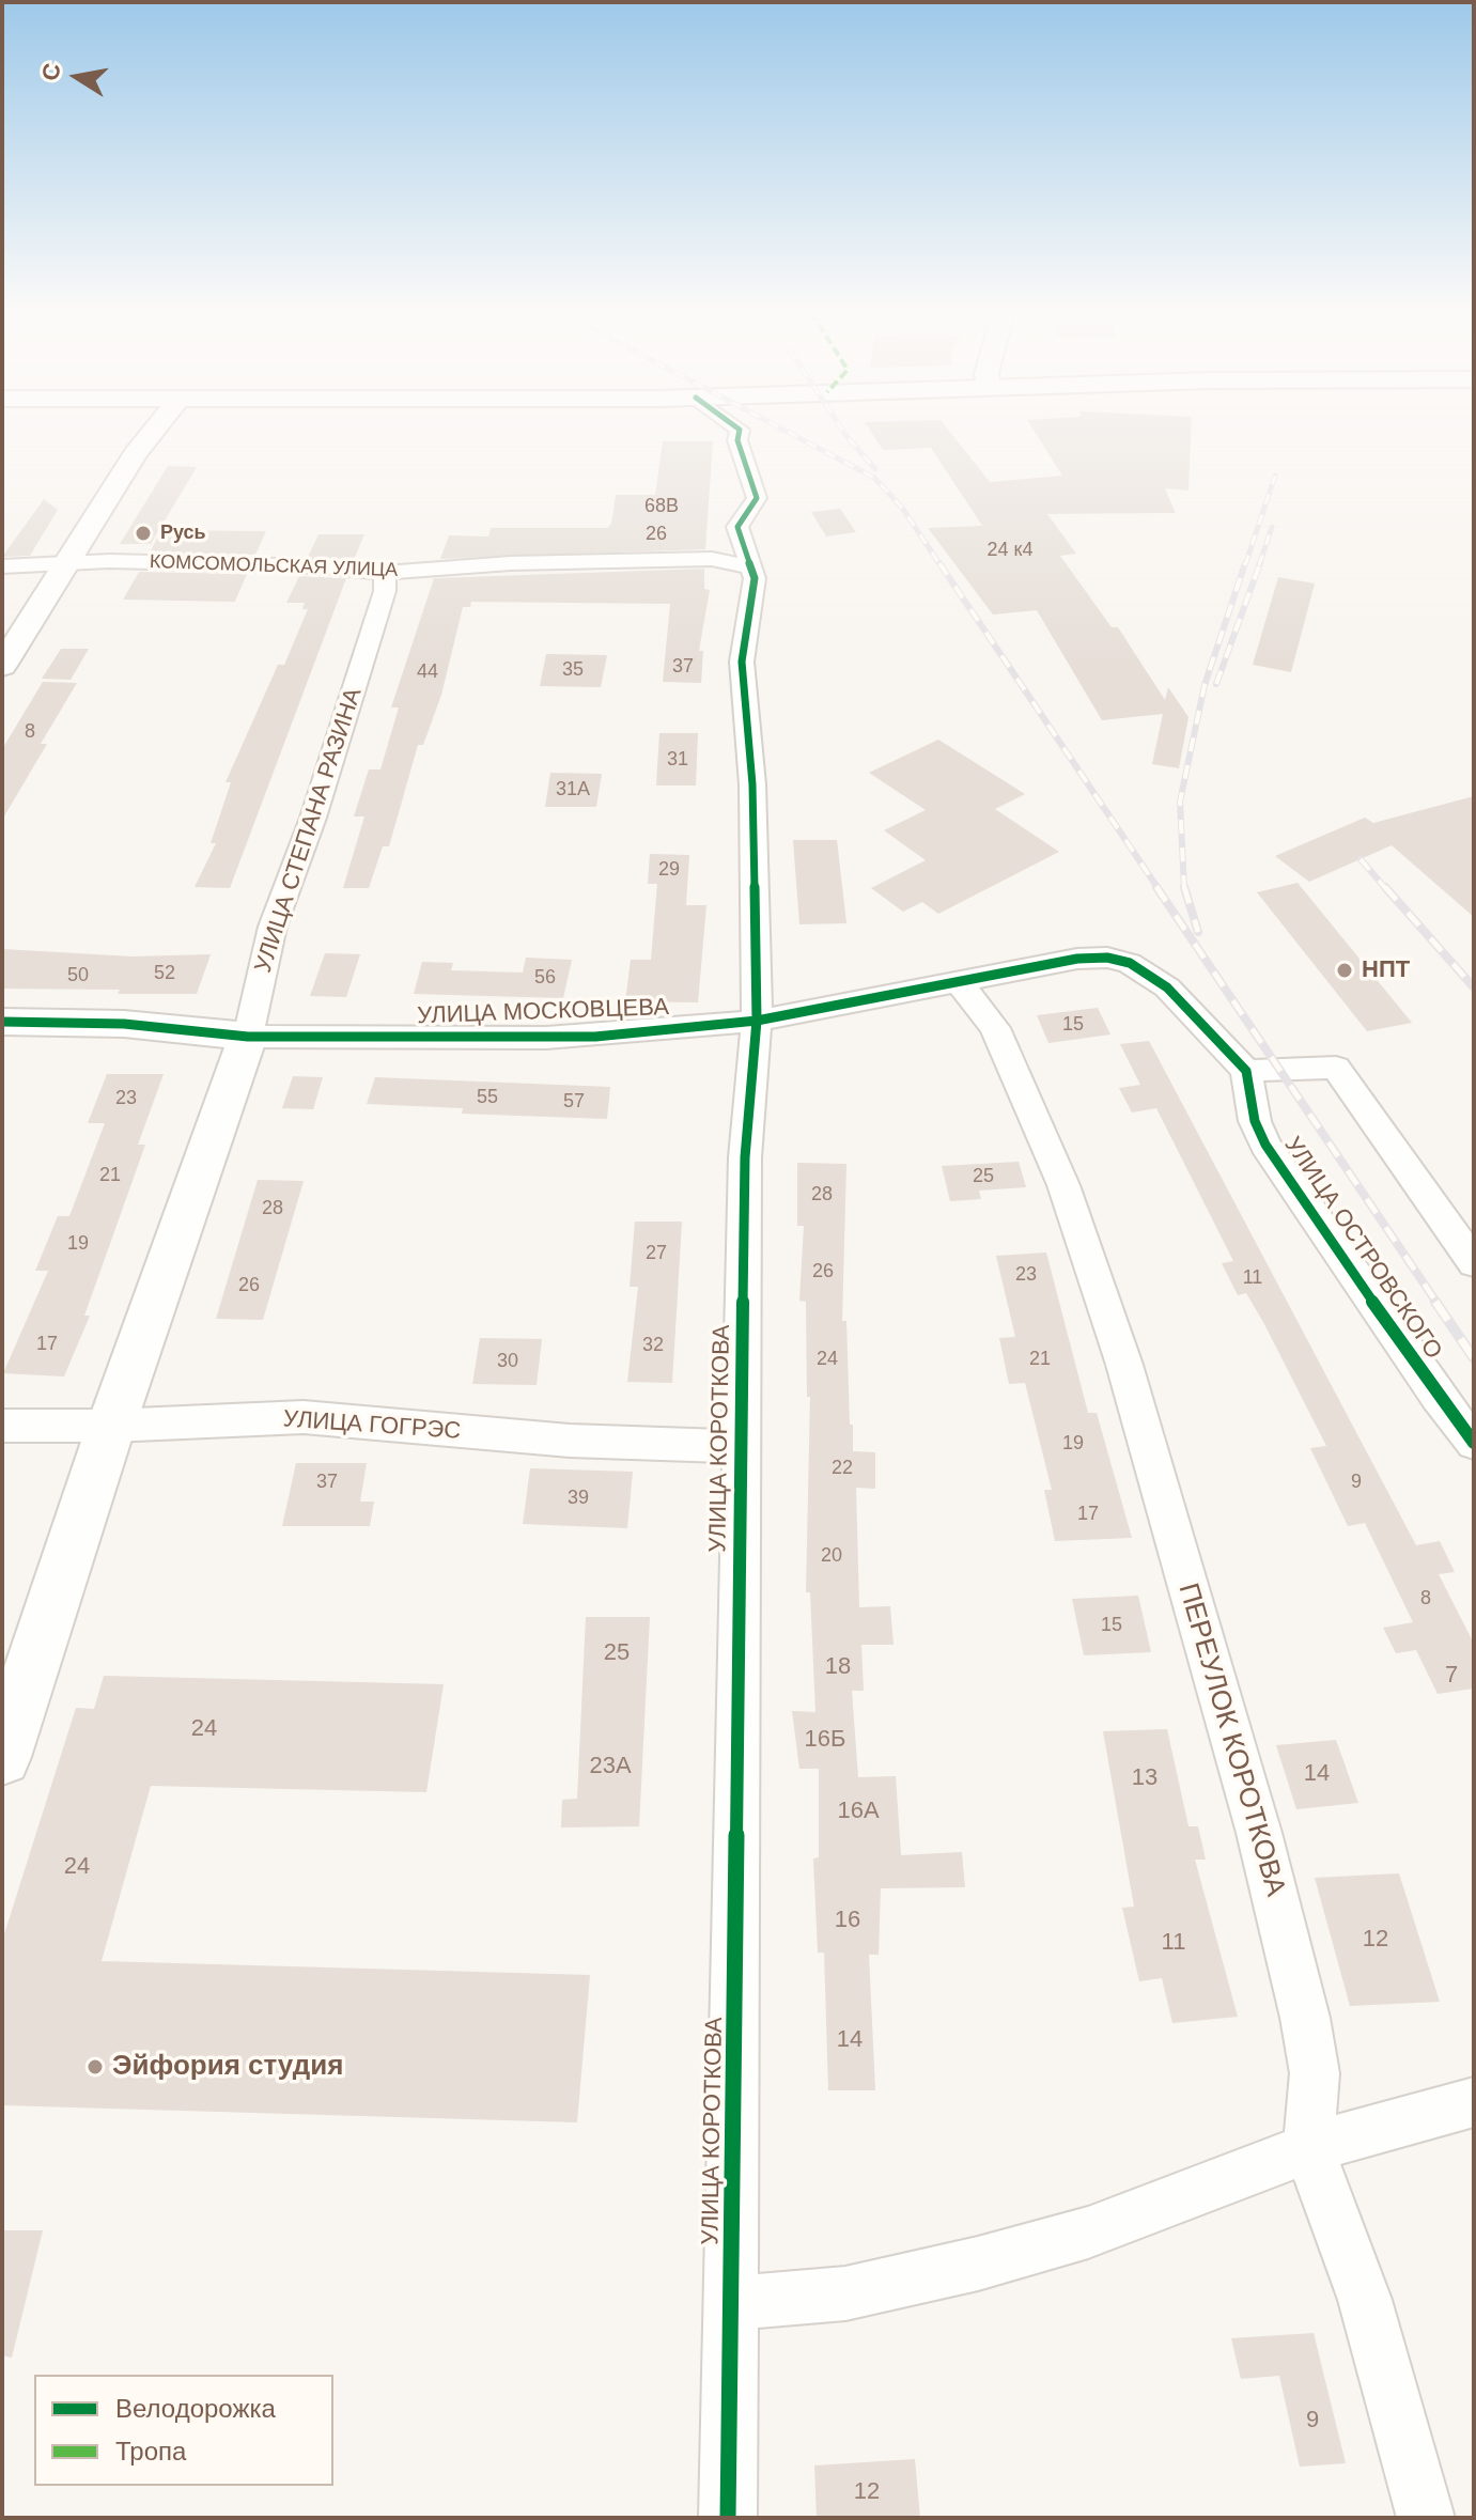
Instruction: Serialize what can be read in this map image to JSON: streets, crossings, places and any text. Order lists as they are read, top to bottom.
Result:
{
  "streets": {
    "street": [
      "КОМСОМОЛЬСКАЯ УЛИЦА",
      "УЛИЦА СТЕПАНА РАЗИНА",
      "УЛИЦА МОСКОВЦЕВА",
      "УЛИЦА ОСТРОВСКОГО",
      "УЛИЦА ГОГРЭС",
      "УЛИЦА КОРОТКОВА",
      "ПЕРЕУЛОК КОРОТКОВА"
    ]
  },
  "crossings": [
    ["КОМСОМОЛЬСКАЯ УЛИЦА", "УЛИЦА СТЕПАНА РАЗИНА"],
    ["КОМСОМОЛЬСКАЯ УЛИЦА", "УЛИЦА КОРОТКОВА"],
    ["УЛИЦА СТЕПАНА РАЗИНА", "УЛИЦА МОСКОВЦЕВА"],
    ["УЛИЦА СТЕПАНА РАЗИНА", "УЛИЦА ГОГРЭС"],
    ["УЛИЦА МОСКОВЦЕВА", "УЛИЦА ОСТРОВСКОГО"],
    ["УЛИЦА МОСКОВЦЕВА", "УЛИЦА КОРОТКОВА"],
    ["УЛИЦА МОСКОВЦЕВА", "ПЕРЕУЛОК КОРОТКОВА"],
    ["УЛИЦА ГОГРЭС", "УЛИЦА КОРОТКОВА"]
  ],
  "places": ["Русь", "НПТ", "Эйфория студия"],
  "house_numbers": [
    "68В",
    "26",
    "24 к4",
    "37",
    "35",
    "44",
    "8",
    "31",
    "31А",
    "29",
    "52",
    "50",
    "56",
    "15",
    "55",
    "23",
    "57",
    "21",
    "25",
    "28",
    "28",
    "19",
    "27",
    "26",
    "23",
    "11",
    "26",
    "17",
    "32",
    "24",
    "21",
    "30",
    "19",
    "22",
    "37",
    "9",
    "39",
    "17",
    "20",
    "8",
    "15",
    "25",
    "18",
    "7",
    "24",
    "16Б",
    "23А",
    "14",
    "13",
    "16А",
    "24",
    "16",
    "12",
    "11",
    "14",
    "9",
    "12"
  ],
  "legend": ["Велодорожка", "Тропа"],
  "north": "left"
}
